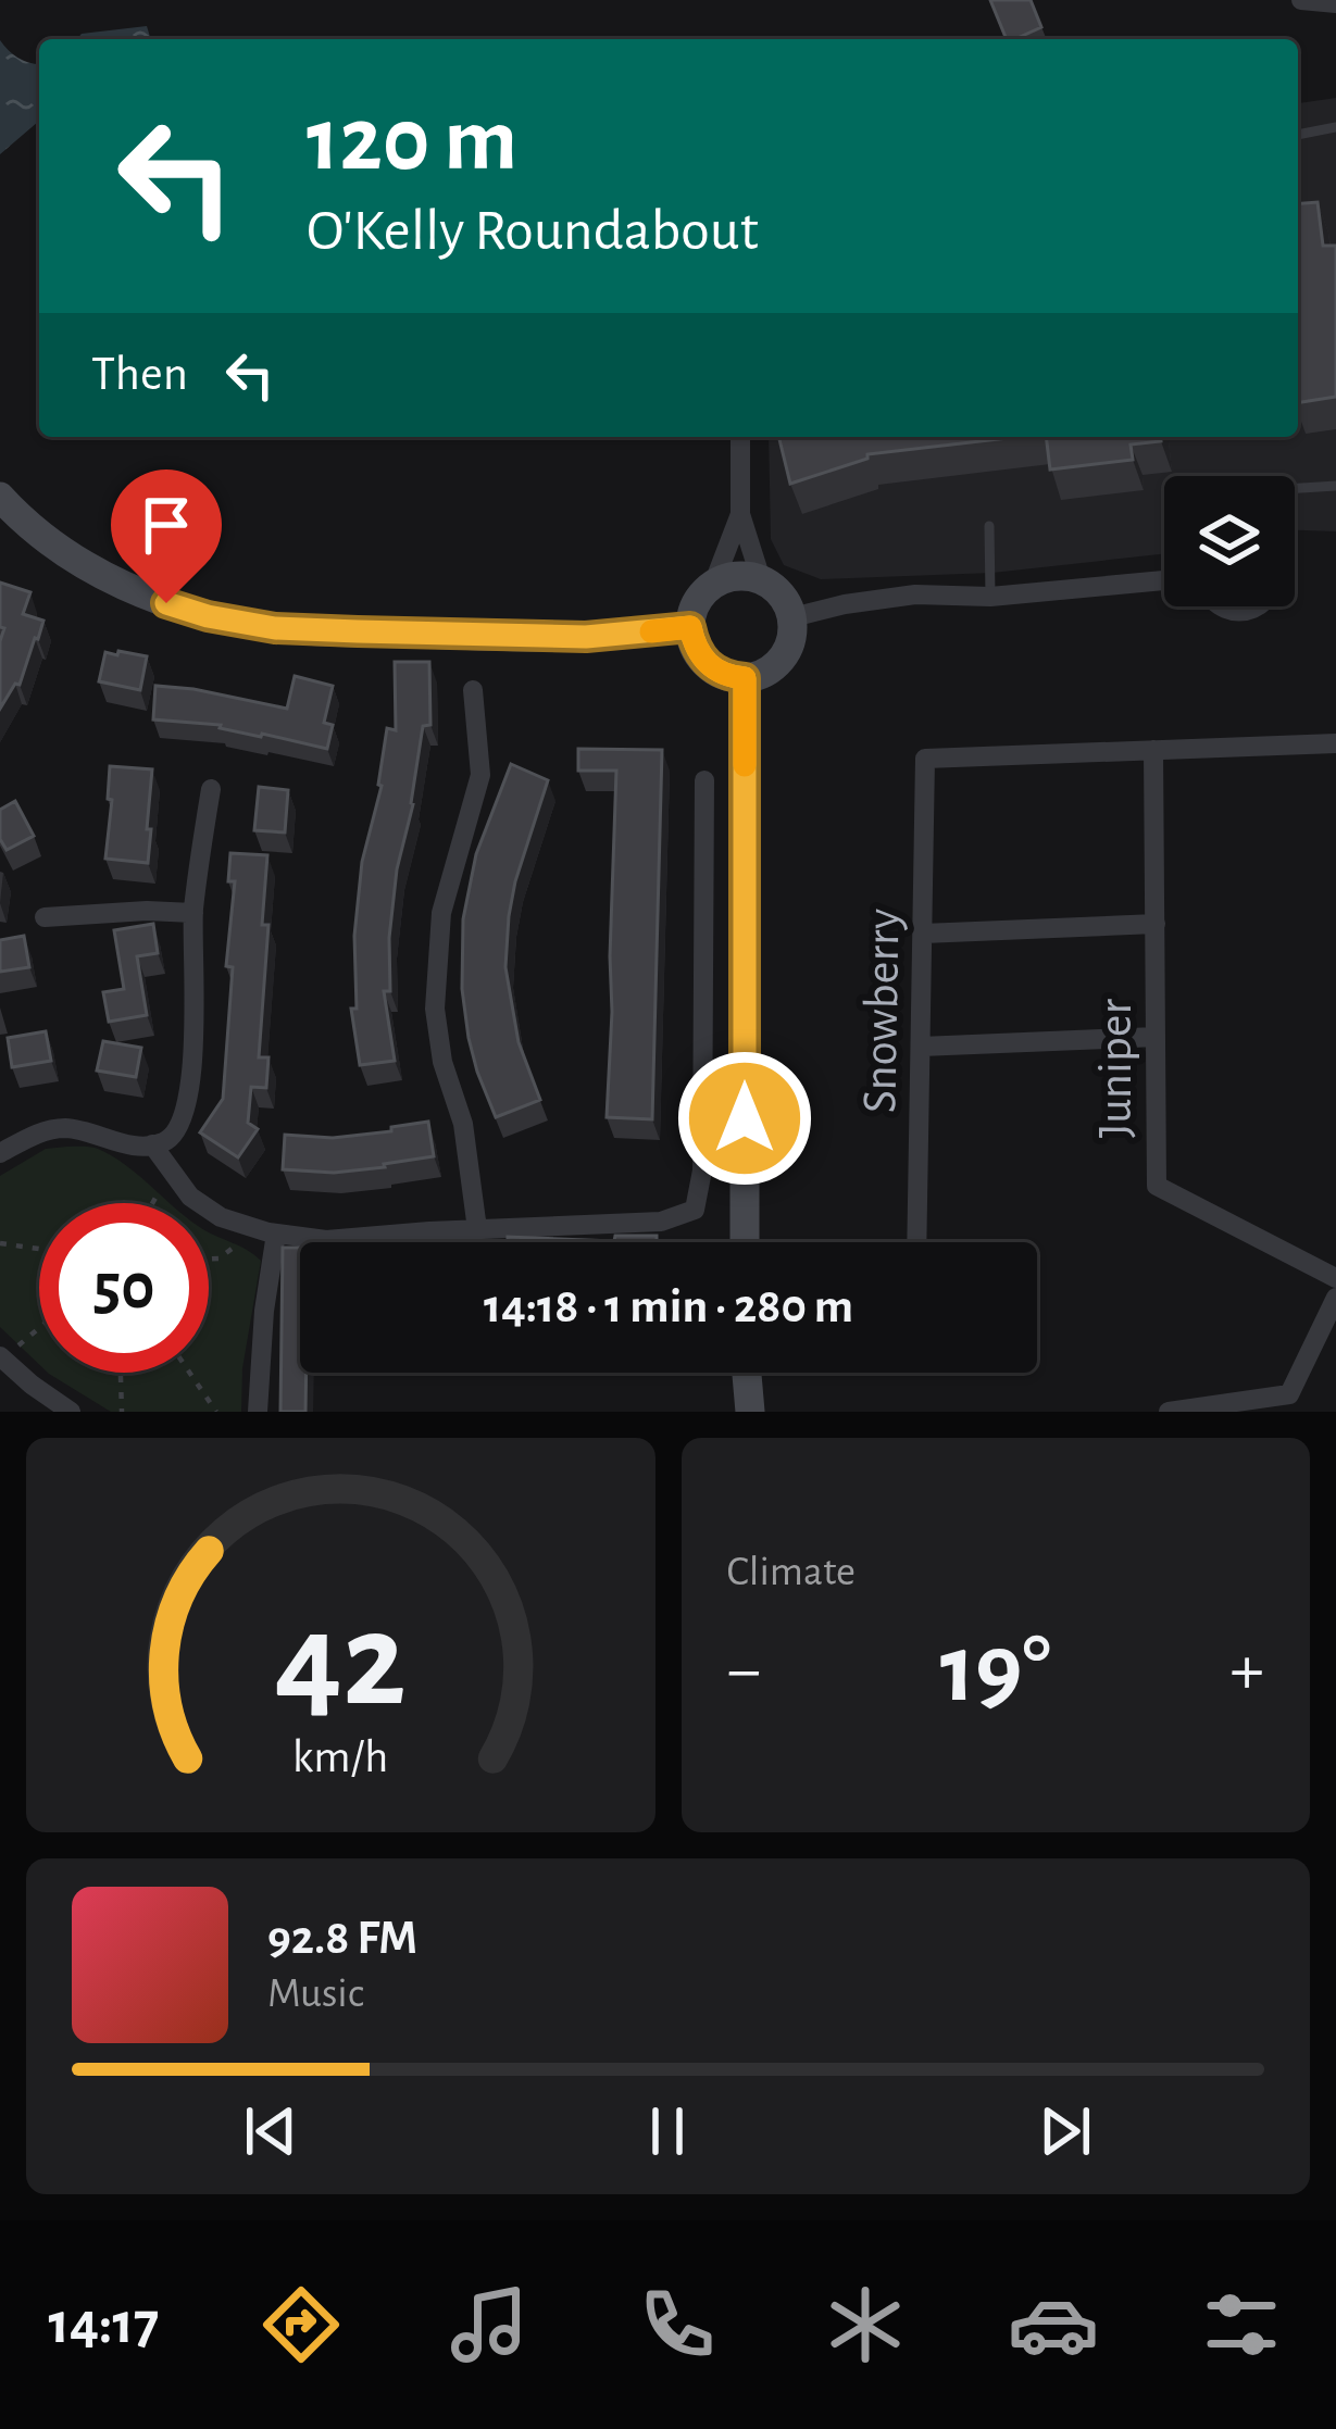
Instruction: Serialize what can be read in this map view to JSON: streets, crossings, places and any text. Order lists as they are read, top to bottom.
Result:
{
  "streets": {
    "street": ["Snowberry", "Juniper"]
  },
  "crossings": [
    ["Snowberry", "Juniper"]
  ],
  "page": {
    "turn": ["120 m", "O'Kelly Roundabout"],
    "then": "Then",
    "limit": "50",
    "trip": "14:18 · 1 min · 280 m",
    "tile": "Climate",
    "heat": ["−", "19°", "+"],
    "song": ["92.8 FM", "Music"],
    "tabs": "14:17",
    "gauge": ["42", "km/h"]
  }
}
